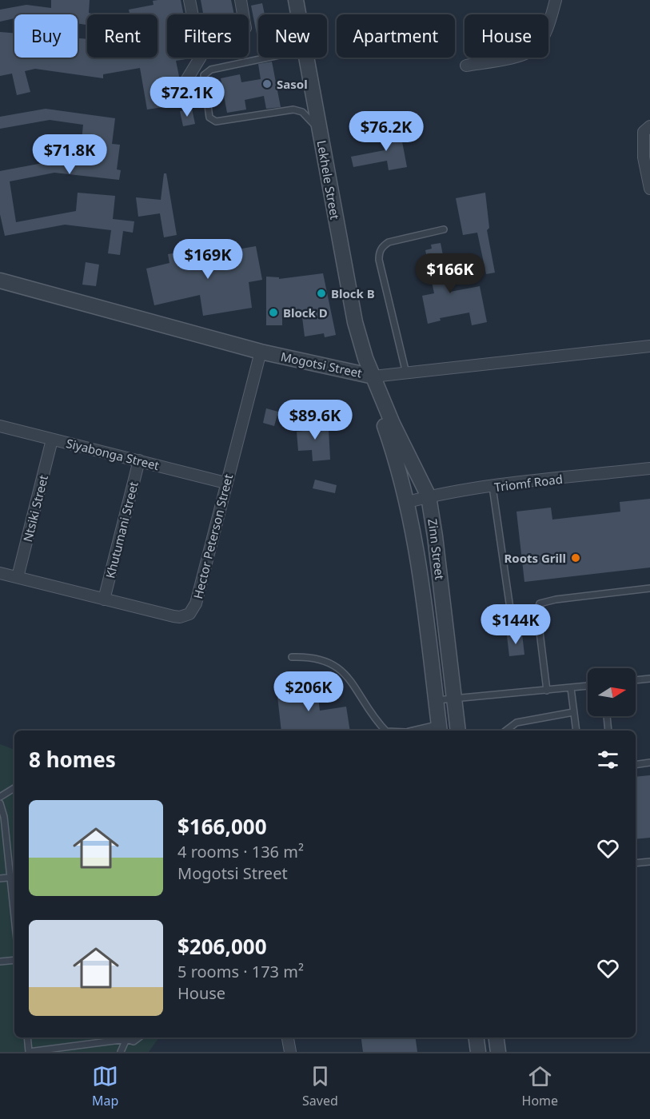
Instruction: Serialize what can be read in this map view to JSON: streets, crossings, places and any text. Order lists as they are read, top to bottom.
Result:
{
  "streets": {
    "street": [
      "Lekhele Street",
      "Mogotsi Street",
      "Siyabonga Street",
      "Triomf Road",
      "Ntsiki Street",
      "Khutumani Street",
      "Hector Peterson Street",
      "Zinn Street"
    ]
  },
  "crossings": [
    ["Lekhele Street", "Mogotsi Street"],
    ["Lekhele Street", "Zinn Street"],
    ["Mogotsi Street", "Hector Peterson Street"],
    ["Mogotsi Street", "Zinn Street"],
    ["Siyabonga Street", "Ntsiki Street"],
    ["Siyabonga Street", "Khutumani Street"],
    ["Siyabonga Street", "Hector Peterson Street"],
    ["Triomf Road", "Zinn Street"],
    ["Ntsiki Street", "Hector Peterson Street"],
    ["Khutumani Street", "Hector Peterson Street"]
  ],
  "places": [
    "Sasol",
    "Block B",
    "Block D",
    "Roots Grill"
  ],
  "north": "right",
  "page": {
    "chip": [
      "Buy",
      "Rent",
      "Filters",
      "New",
      "Apartment",
      "House"
    ],
    "price": [
      "$72.1K",
      "$76.2K",
      "$71.8K",
      "$169K",
      "$166K",
      "$89.6K",
      "$144K",
      "$206K"
    ],
    "heading": "8 homes",
    "list": [
      {
        "name": "$166,000",
        "note": "4 rooms · 136 m² · Mogotsi Street"
      },
      {
        "name": "$206,000",
        "note": "5 rooms · 173 m² · House"
      }
    ],
    "tabs": ["Map", "Saved", "Home"]
  }
}
